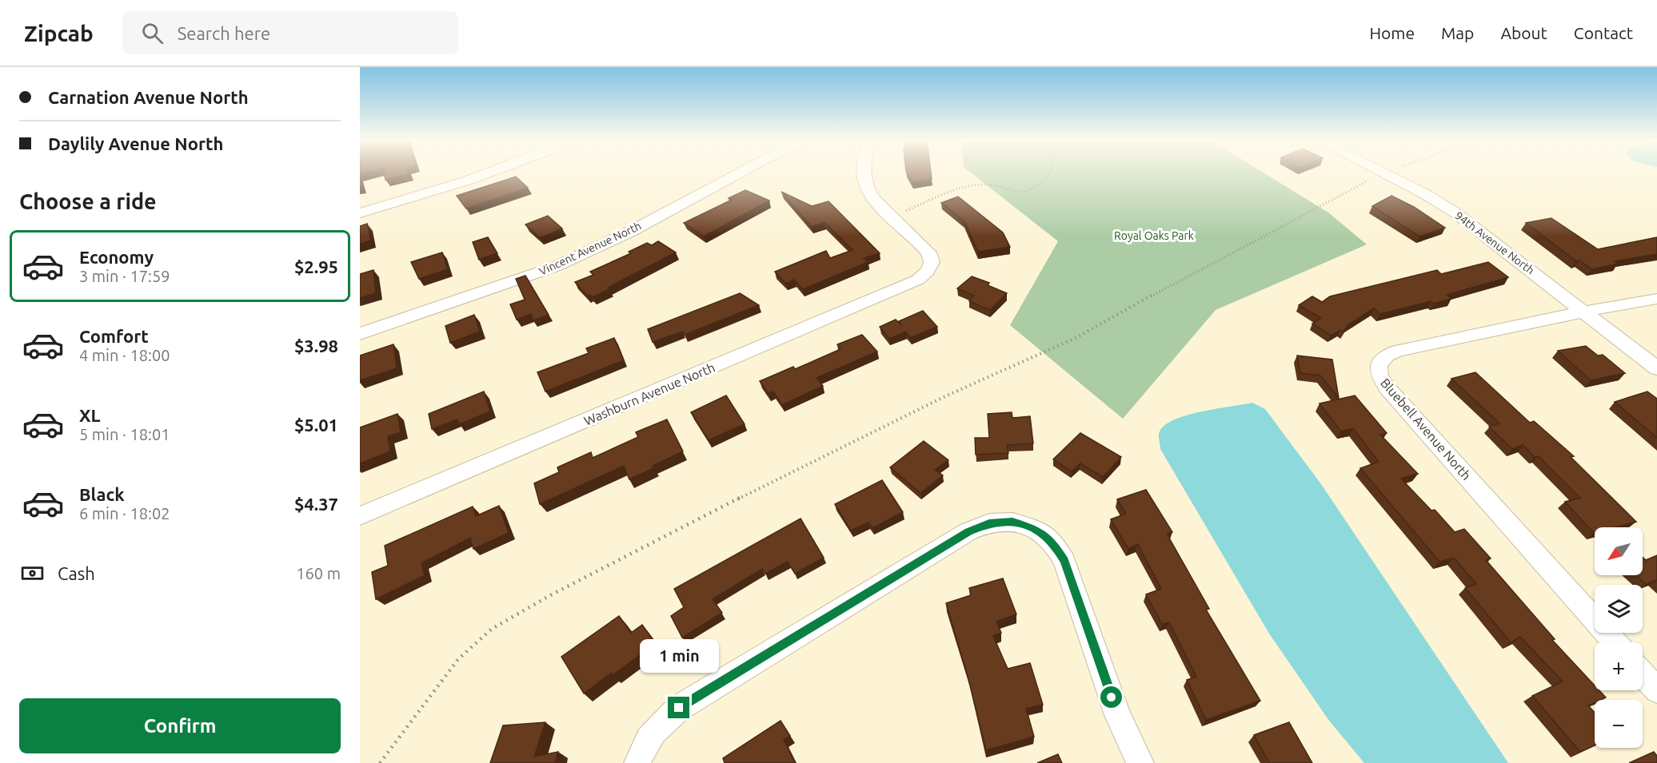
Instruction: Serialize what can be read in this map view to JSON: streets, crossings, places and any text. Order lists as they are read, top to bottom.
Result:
{
  "streets": {
    "street": [
      "94th Avenue North",
      "Vincent Avenue North",
      "Washburn Avenue North",
      "Bluebell Avenue North"
    ]
  },
  "crossings": [
    ["94th Avenue North", "Bluebell Avenue North"]
  ],
  "parks": ["Royal Oaks Park"],
  "north": "bottom left",
  "page": {
    "header": "Zipcab",
    "search": "Search here",
    "nav": [
      "Home",
      "Map",
      "About",
      "Contact"
    ],
    "banner": ["Carnation Avenue North", "Daylily Avenue North"],
    "heading": "Choose a ride",
    "list": [
      {
        "name": "Economy",
        "note": "3 min · 17:59",
        "value": "$2.95"
      },
      {
        "name": "Comfort",
        "note": "4 min · 18:00",
        "value": "$3.98"
      },
      {
        "name": "XL",
        "note": "5 min · 18:01",
        "value": "$5.01"
      },
      {
        "name": "Black",
        "note": "6 min · 18:02",
        "value": "$4.37"
      }
    ],
    "map_buttons": ["+", "−"],
    "pay": ["Cash", "160 m"],
    "bubble": "1 min",
    "buttons": "Confirm"
  }
}
